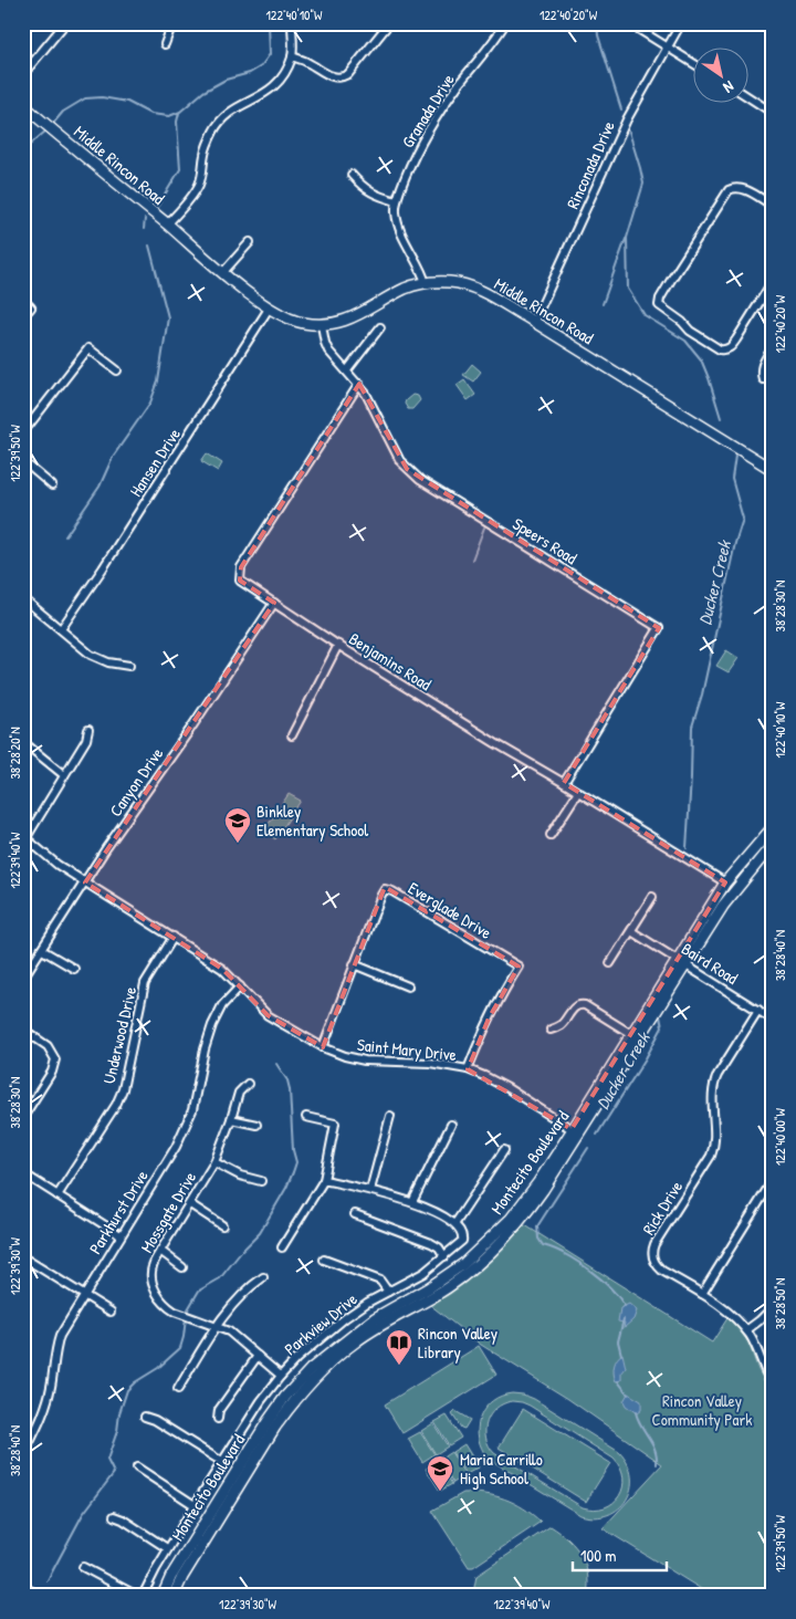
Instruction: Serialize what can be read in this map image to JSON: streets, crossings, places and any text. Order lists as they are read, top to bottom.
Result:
{
  "streets": {
    "main road": ["Middle Rincon Road", "Montecito Boulevard"],
    "street": [
      "Granada Drive",
      "Rinconada Drive",
      "Hansen Drive",
      "Speers Road",
      "Benjamins Road",
      "Canyon Drive",
      "Everglade Drive",
      "Baird Road",
      "Underwood Drive",
      "Saint Mary Drive",
      "Rick Drive",
      "Parkhurst Drive",
      "Mossgate Drive",
      "Parkview Drive"
    ]
  },
  "crossings": [
    ["Granada Drive", "Middle Rincon Road"],
    ["Middle Rincon Road", "Rinconada Drive"],
    ["Middle Rincon Road", "Hansen Drive"],
    ["Middle Rincon Road", "Speers Road"],
    ["Speers Road", "Benjamins Road"],
    ["Benjamins Road", "Canyon Drive"],
    ["Benjamins Road", "Montecito Boulevard"],
    ["Canyon Drive", "Saint Mary Drive"],
    ["Everglade Drive", "Saint Mary Drive"],
    ["Baird Road", "Montecito Boulevard"],
    ["Baird Road", "Rick Drive"],
    ["Underwood Drive", "Saint Mary Drive"],
    ["Saint Mary Drive", "Montecito Boulevard"],
    ["Saint Mary Drive", "Parkhurst Drive"],
    ["Mossgate Drive", "Parkview Drive"]
  ],
  "water": ["Ducker Creek"],
  "parks": ["Rincon Valley Community Park"],
  "places": {
    "school or university": ["Binkley Elementary School", "Maria Carrillo High School"],
    "library": ["Rincon Valley Library"]
  },
  "scale_bar": "100 m",
  "north": "bottom right",
  "coordinates": [
    "122°40'10\"W",
    "122°40'20\"W",
    "122°39'50\"W",
    "38°28'30\"N",
    "38°28'20\"N",
    "122°39'40\"W",
    "38°28'40\"N",
    "122°40'00\"W",
    "122°39'30\"W",
    "38°28'50\"N"
  ]
}
